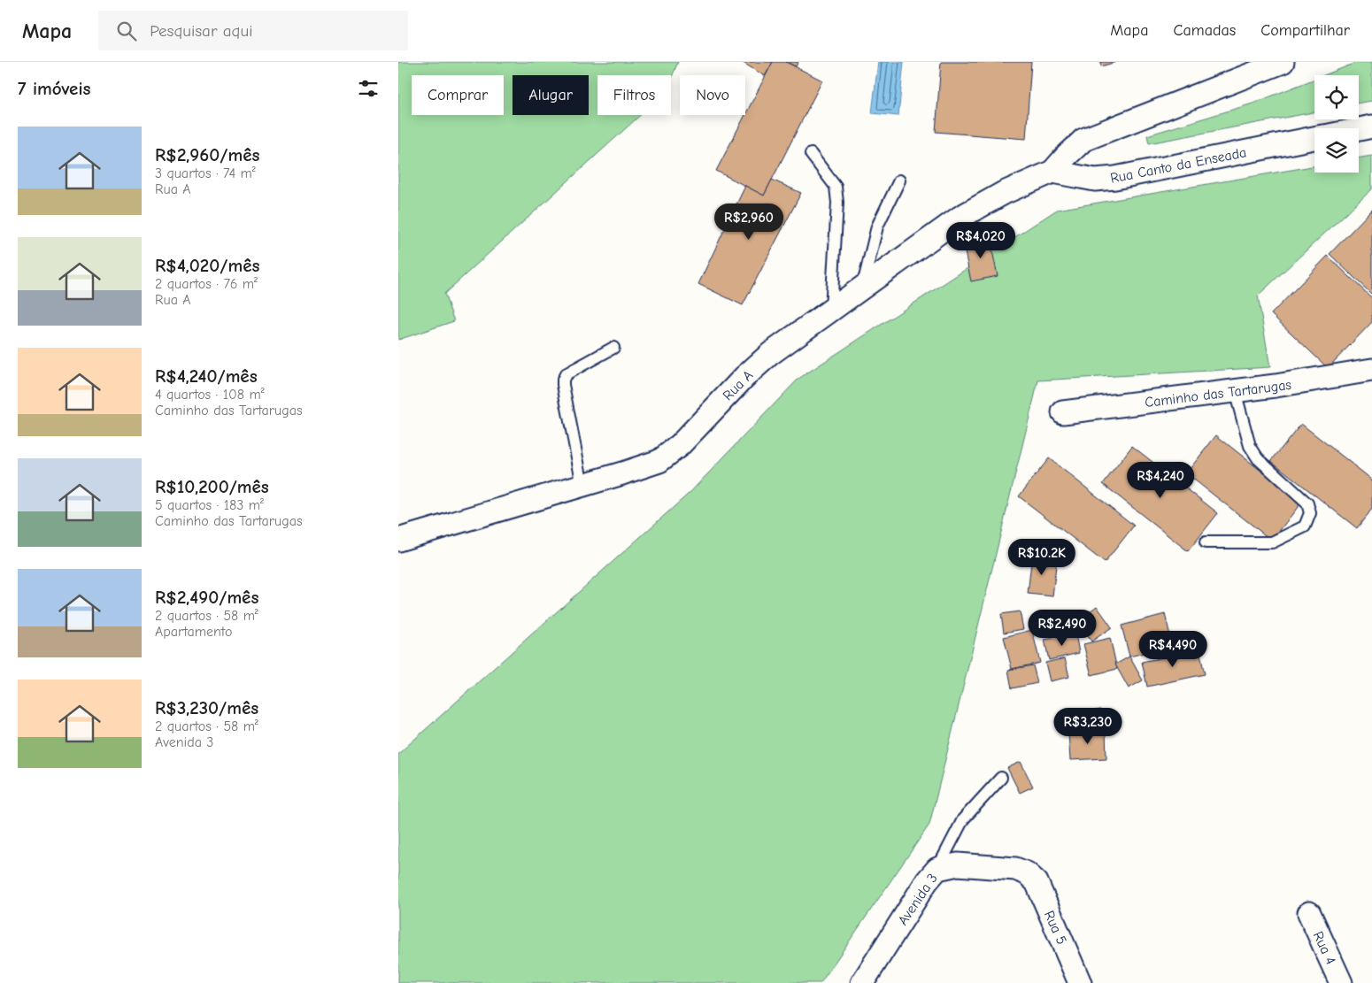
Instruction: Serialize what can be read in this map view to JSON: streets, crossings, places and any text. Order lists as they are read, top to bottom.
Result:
{
  "streets": {
    "street": [
      "Rua Canto da Enseada",
      "Rua A",
      "Caminho das Tartarugas",
      "Avenida 3",
      "Rua 5",
      "Rua 4"
    ]
  },
  "crossings": [
    ["Rua Canto da Enseada", "Rua A"],
    ["Avenida 3", "Rua 5"]
  ],
  "page": {
    "header": "Mapa",
    "search": "Pesquisar aqui",
    "nav": ["Mapa", "Camadas", "Compartilhar"],
    "heading": "7 imóveis",
    "chip": [
      "Comprar",
      "Alugar",
      "Filtros",
      "Novo"
    ],
    "list": [
      {
        "name": "R$2,960/mês",
        "note": "3 quartos · 74 m² · Rua A"
      },
      {
        "name": "R$4,020/mês",
        "note": "2 quartos · 76 m² · Rua A"
      },
      {
        "name": "R$4,240/mês",
        "note": "4 quartos · 108 m² · Caminho das Tartarugas"
      },
      {
        "name": "R$10,200/mês",
        "note": "5 quartos · 183 m² · Caminho das Tartarugas"
      },
      {
        "name": "R$2,490/mês",
        "note": "2 quartos · 58 m² · Apartamento"
      },
      {
        "name": "R$3,230/mês",
        "note": "2 quartos · 58 m² · Avenida 3"
      }
    ],
    "price": [
      "R$2,960",
      "R$4,020",
      "R$4,240",
      "R$10.2K",
      "R$2,490",
      "R$4,490",
      "R$3,230"
    ]
  }
}
